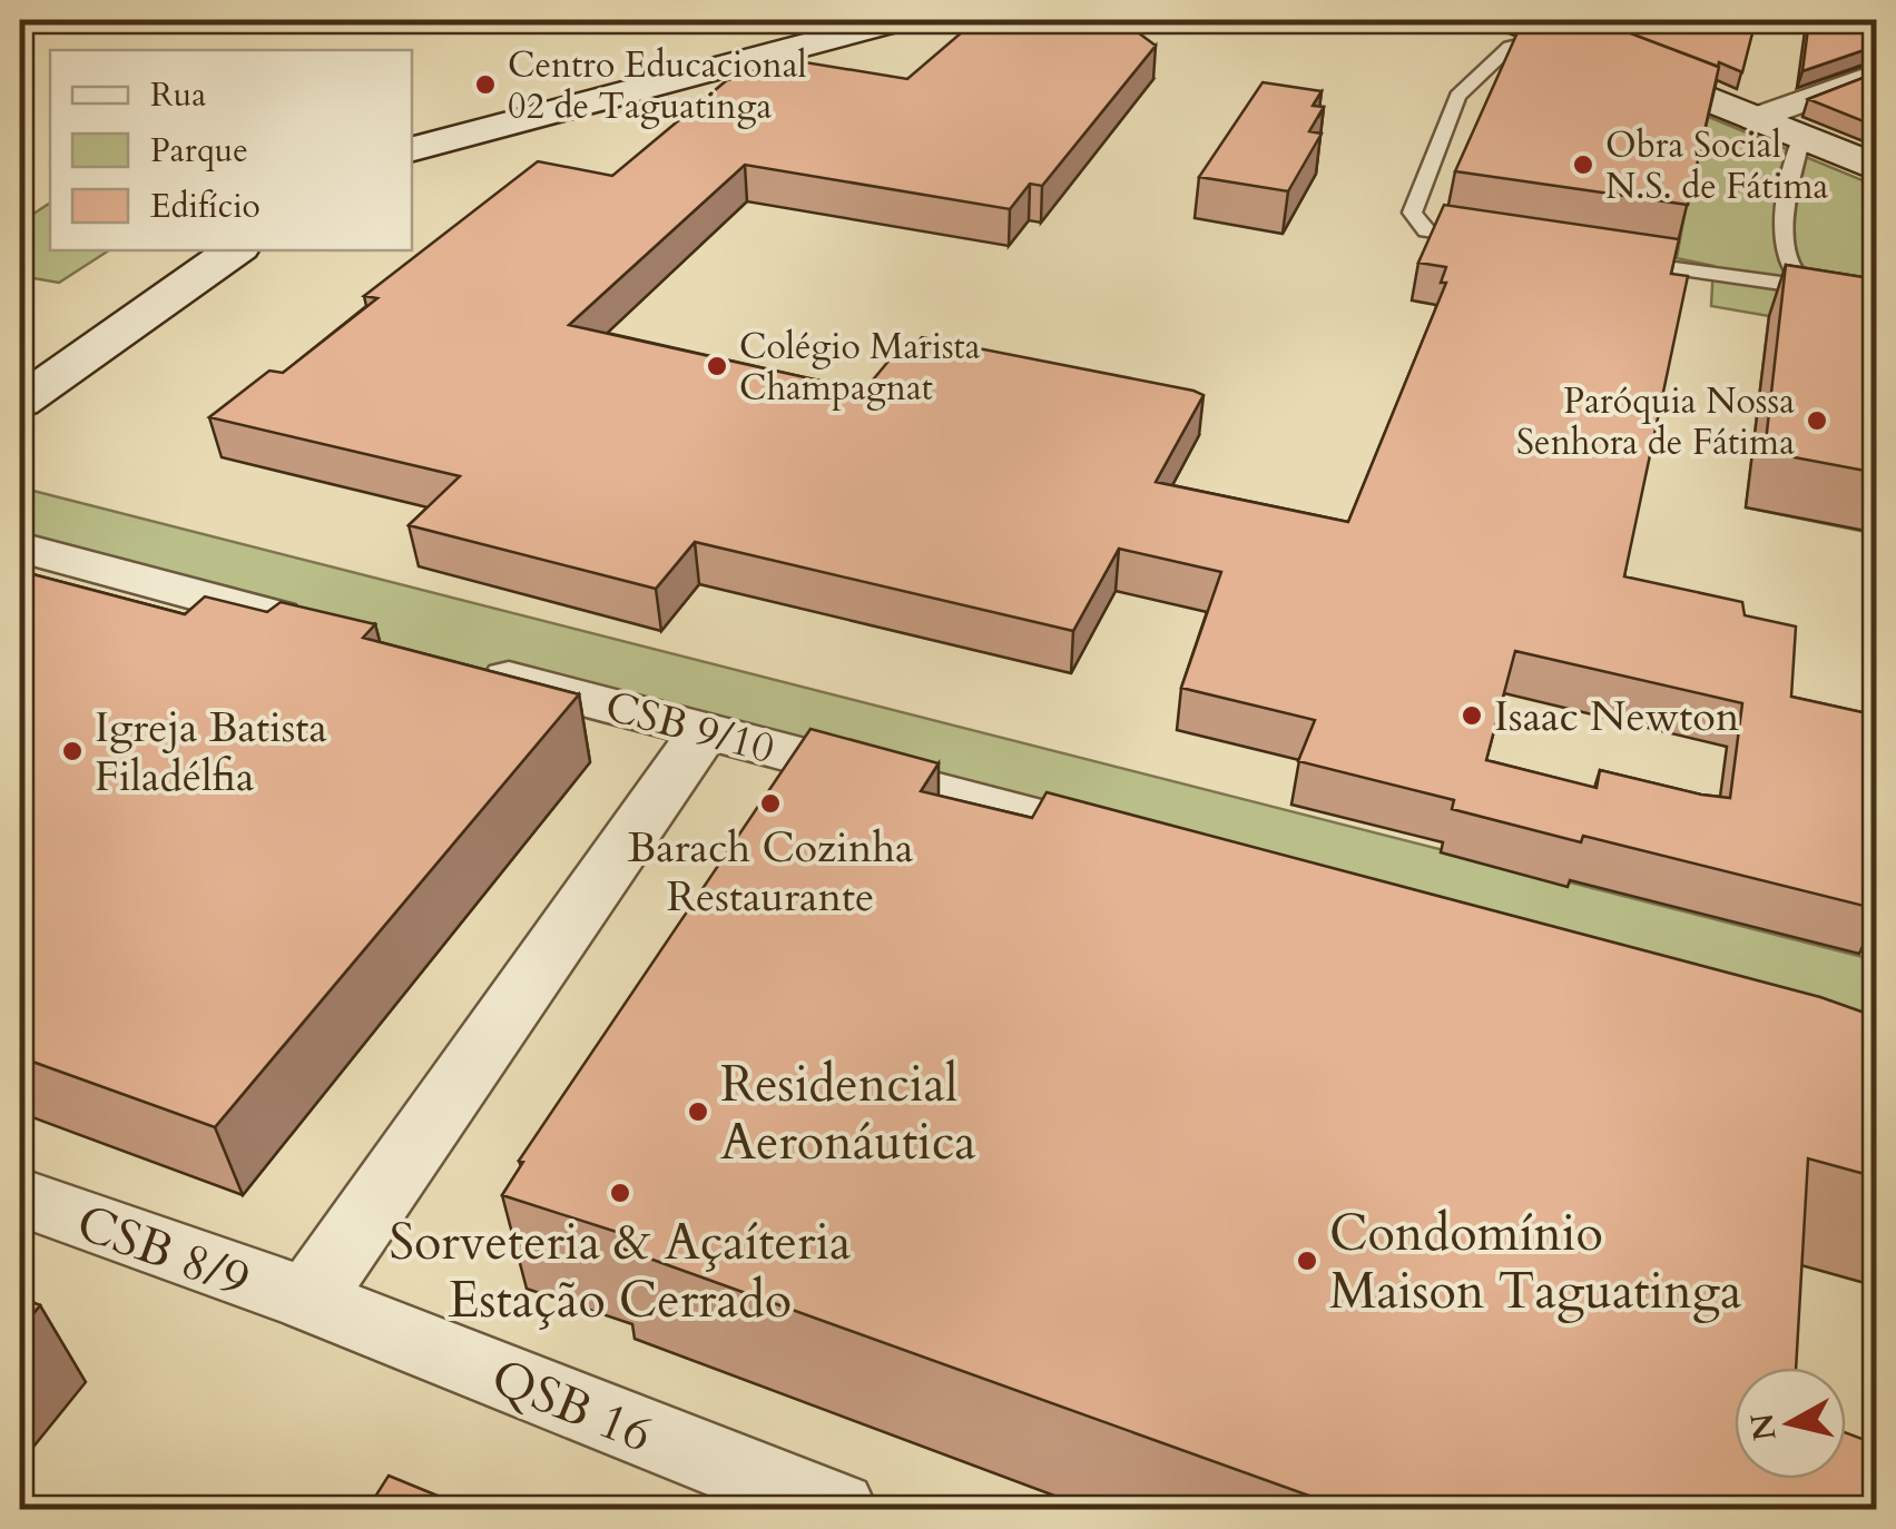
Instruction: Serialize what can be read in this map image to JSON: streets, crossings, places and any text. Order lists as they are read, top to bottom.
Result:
{
  "streets": {
    "street": ["CSB 9/10", "CSB 8/9", "QSB 16"]
  },
  "crossings": [
    ["CSB 8/9", "QSB 16"]
  ],
  "places": [
    "Centro Educacional 02 de Taguatinga",
    "Obra Social N.S. de Fátima",
    "Colégio Marista Champagnat",
    "Paróquia Nossa Senhora de Fátima",
    "Isaac Newton",
    "Igreja Batista Filadélfia",
    "Barach Cozinha Restaurante",
    "Residencial Aeronáutica",
    "Sorveteria & Açaíteria Estação Cerrado",
    "Condomínio Maison Taguatinga"
  ],
  "legend": ["Rua", "Parque", "Edifício"],
  "north": "left"
}
